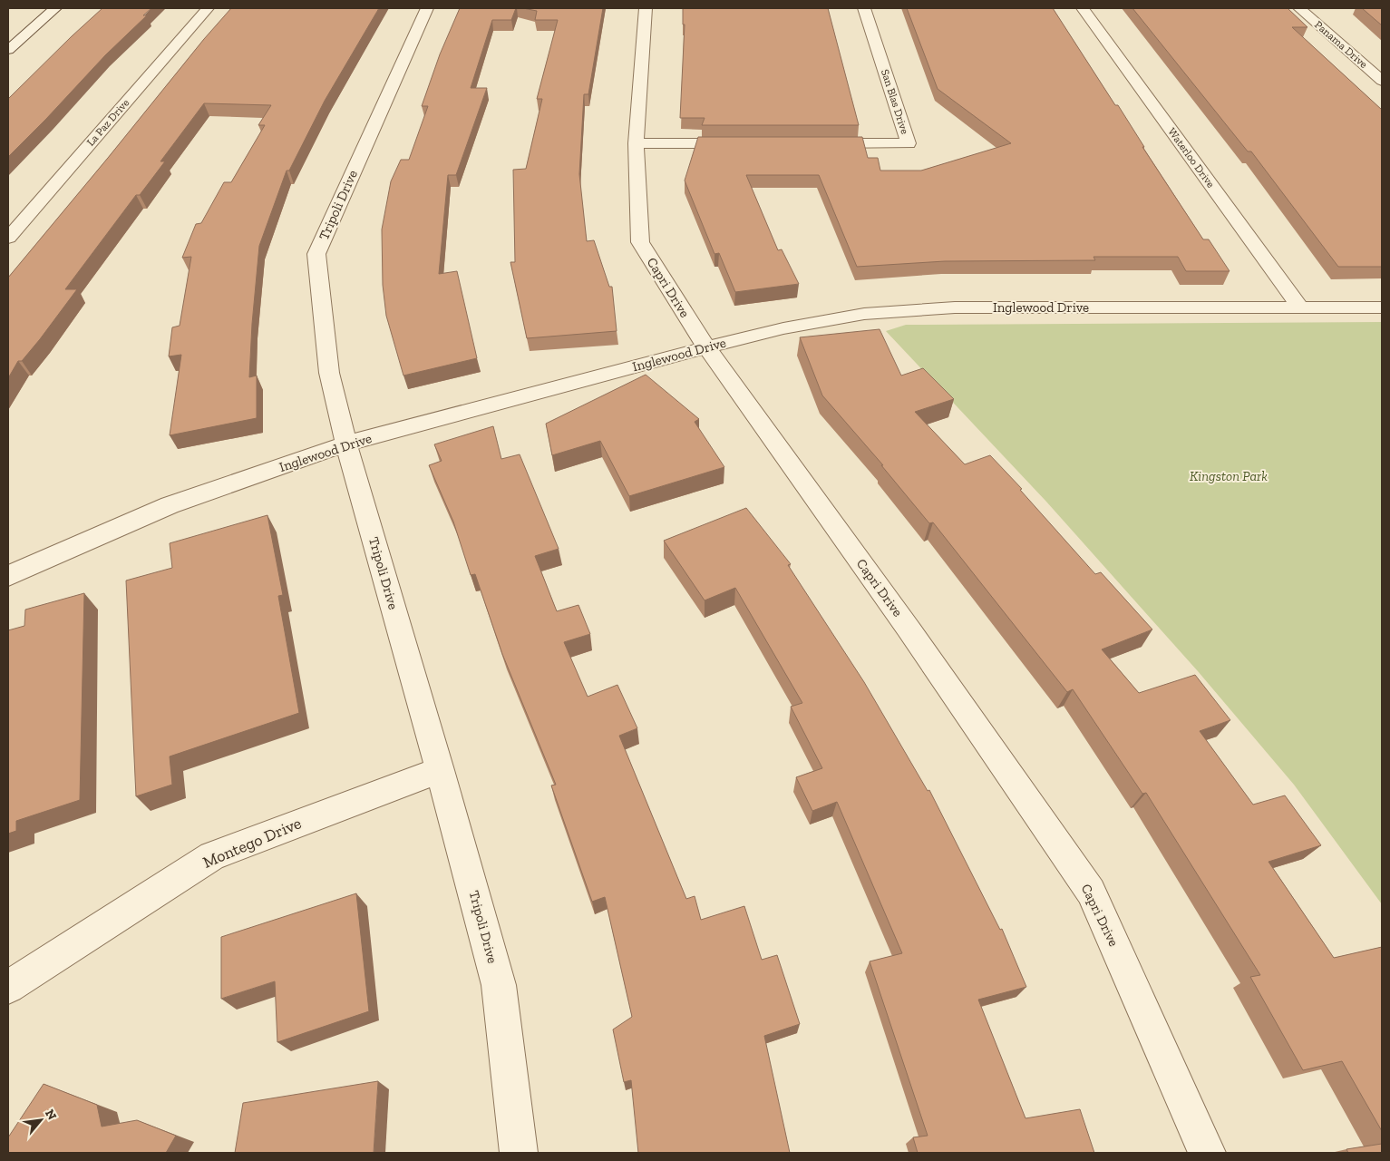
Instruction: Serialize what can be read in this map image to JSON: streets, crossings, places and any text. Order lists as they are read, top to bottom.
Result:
{
  "streets": {
    "street": [
      "Panama Drive",
      "San Blas Drive",
      "La Paz Drive",
      "Waterloo Drive",
      "Tripoli Drive",
      "Capri Drive",
      "Inglewood Drive",
      "Montego Drive"
    ]
  },
  "crossings": [
    ["Waterloo Drive", "Inglewood Drive"],
    ["Tripoli Drive", "Inglewood Drive"],
    ["Tripoli Drive", "Montego Drive"],
    ["Capri Drive", "Inglewood Drive"]
  ],
  "parks": ["Kingston Park"],
  "north": "top right"
}
